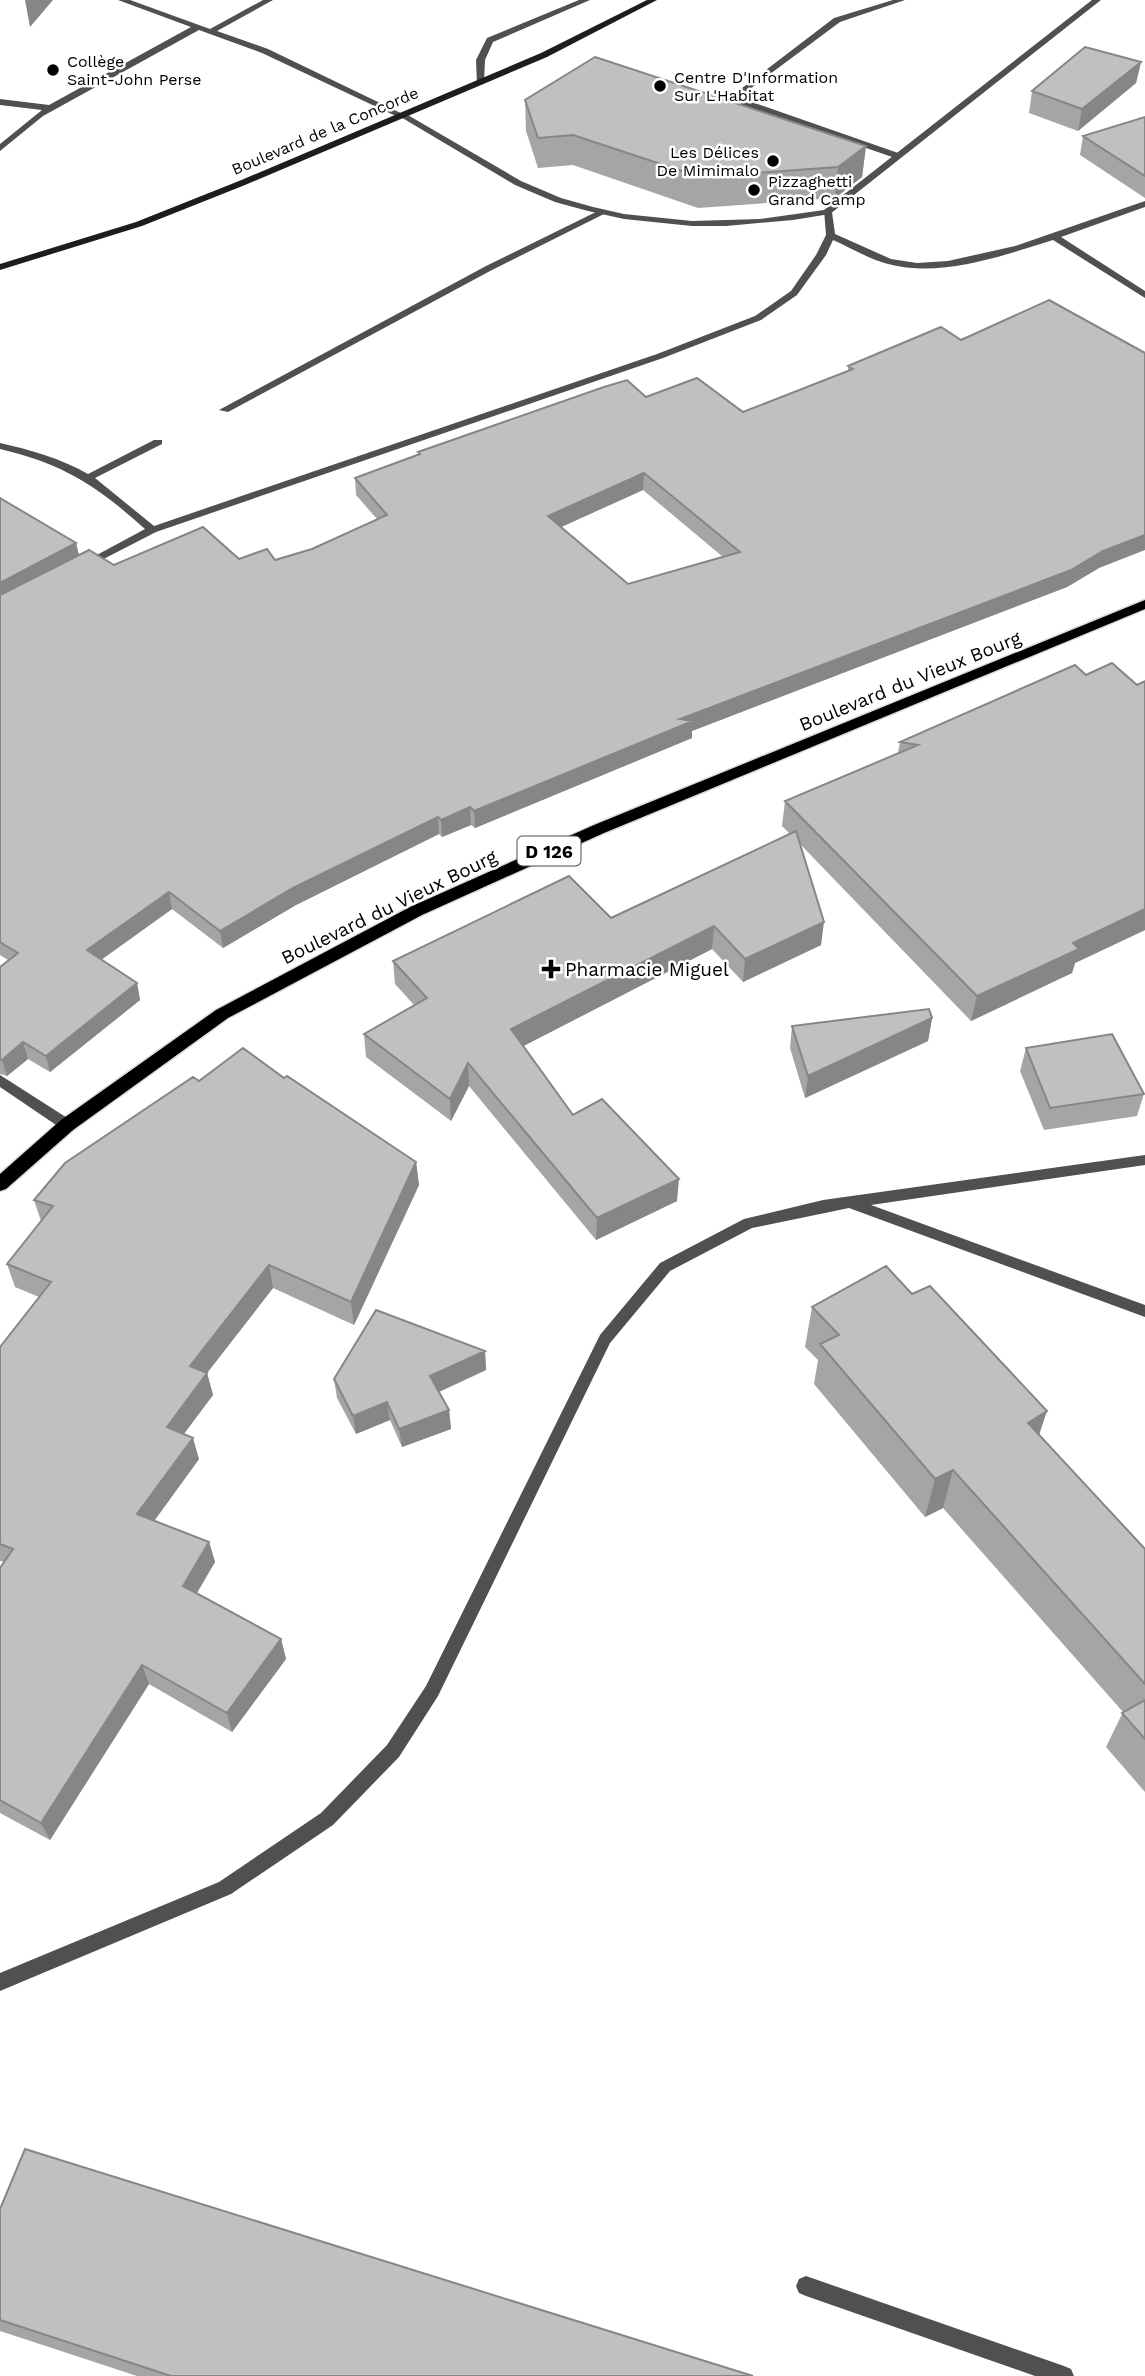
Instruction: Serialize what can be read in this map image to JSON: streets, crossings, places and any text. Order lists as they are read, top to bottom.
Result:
{
  "streets": {
    "main road": ["Boulevard de la Concorde", "Boulevard du Vieux Bourg", "D 126"]
  },
  "places": {
    "other": [
      "Collège Saint-John Perse",
      "Centre D'Information Sur L'Habitat",
      "Les Délices De Mimimalo",
      "Pizzaghetti Grand Camp"
    ],
    "health": ["Pharmacie Miguel"]
  }
}
